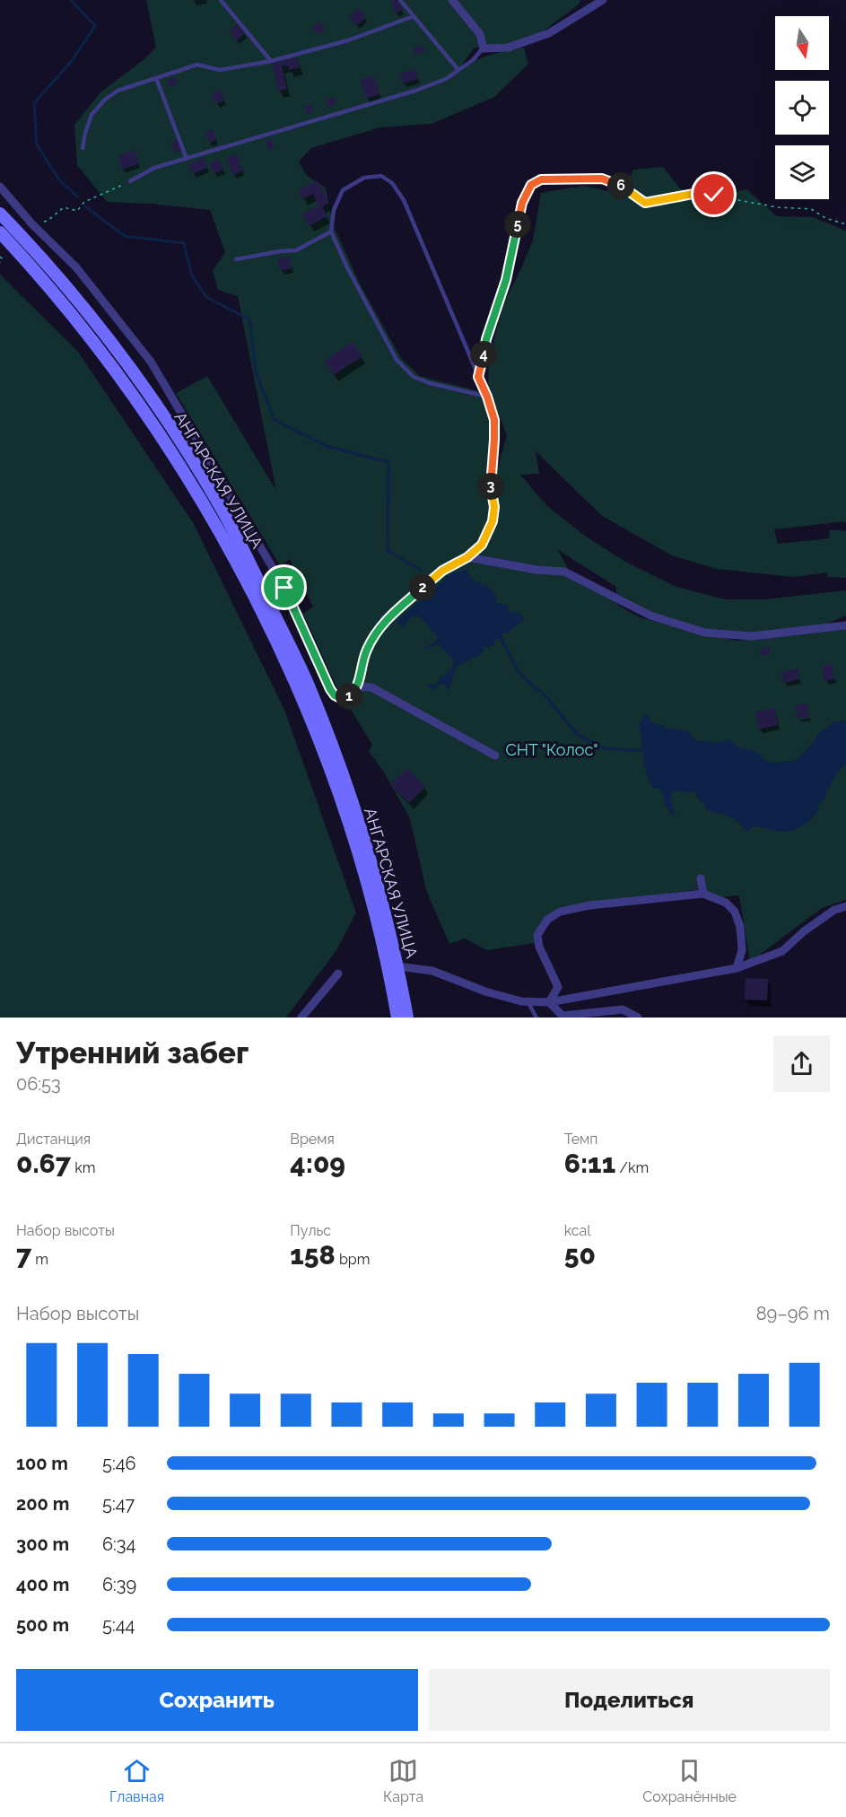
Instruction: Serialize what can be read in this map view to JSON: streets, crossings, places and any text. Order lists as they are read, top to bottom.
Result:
{
  "streets": {
    "main road": ["АНГАРСКАЯ УЛИЦА"]
  },
  "parks": ["СНТ \"Колос\""],
  "north": "bottom",
  "page": {
    "pins": [
      "6",
      "5",
      "4",
      "3",
      "2",
      "1"
    ],
    "heading": ["Утренний забег", "06:53"],
    "stats": [
      ["Дистанция", "0.67 km"],
      ["Время", "4:09"],
      ["Темп", "6:11 /km"],
      ["Набор высоты", "7 m"],
      ["Пульс", "158 bpm"],
      ["kcal", "50"]
    ],
    "chart": ["Набор высоты", "89–96 m"],
    "list": [
      {
        "name": "100 m",
        "note": "5:46"
      },
      {
        "name": "200 m",
        "note": "5:47"
      },
      {
        "name": "300 m",
        "note": "6:34"
      },
      {
        "name": "400 m",
        "note": "6:39"
      },
      {
        "name": "500 m",
        "note": "5:44"
      }
    ],
    "buttons": ["Сохранить", "Поделиться"],
    "tabs": ["Главная", "Карта", "Сохранённые"]
  }
}
